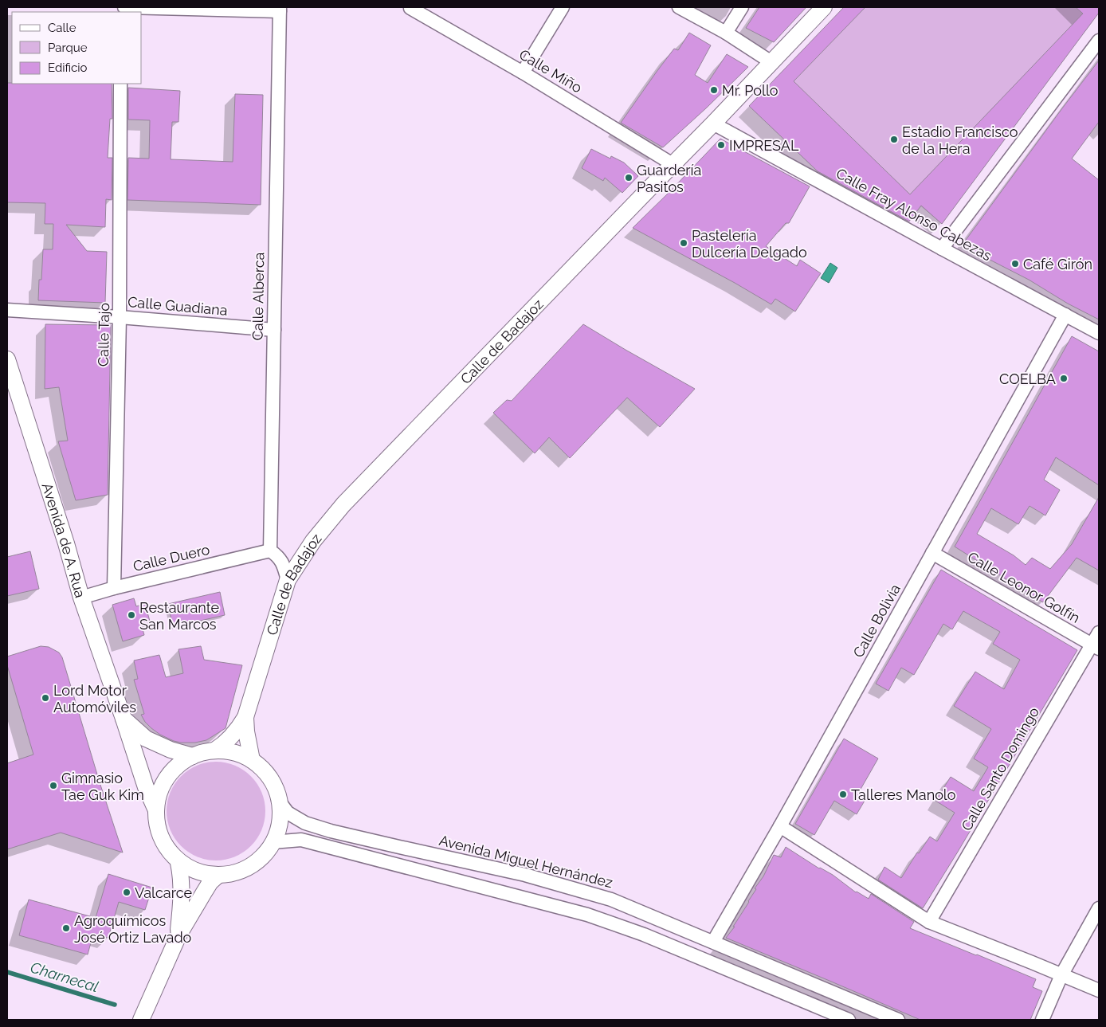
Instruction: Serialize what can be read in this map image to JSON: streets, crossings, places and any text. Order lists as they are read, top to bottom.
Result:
{
  "streets": {
    "street": [
      "Calle Miño",
      "Calle Fray Alonso Cabezas",
      "Calle Alberca",
      "Calle Guadiana",
      "Calle Tajo",
      "Calle de Badajoz",
      "Avenida de A. Rua",
      "Calle Duero",
      "Calle Leonor Golfín",
      "Calle Bolivia",
      "Calle Santo Domingo",
      "Avenida Miguel Hernández"
    ]
  },
  "crossings": [
    ["Calle Miño", "Calle de Badajoz"],
    ["Calle Fray Alonso Cabezas", "Calle de Badajoz"],
    ["Calle Fray Alonso Cabezas", "Calle Bolivia"],
    ["Calle Alberca", "Calle Guadiana"],
    ["Calle Alberca", "Calle Duero"],
    ["Calle Guadiana", "Calle Tajo"],
    ["Calle Tajo", "Calle Duero"],
    ["Calle de Badajoz", "Avenida de A. Rua"],
    ["Calle de Badajoz", "Avenida Miguel Hernández"],
    ["Avenida de A. Rua", "Calle Duero"],
    ["Avenida de A. Rua", "Avenida Miguel Hernández"],
    ["Calle Leonor Golfín", "Calle Bolivia"],
    ["Calle Leonor Golfín", "Calle Santo Domingo"],
    ["Calle Bolivia", "Avenida Miguel Hernández"]
  ],
  "water": ["Charnecal"],
  "places": [
    "Mr. Pollo",
    "Estadio Francisco de la Hera",
    "IMPRESAL",
    "Guardería Pasitos",
    "Pastelería Dulcería Delgado",
    "Café Girón",
    "COELBA",
    "Restaurante San Marcos",
    "Lord Motor Automóviles",
    "Gimnasio Tae Guk Kim",
    "Talleres Manolo",
    "Valcarce",
    "Agroquímicos José Ortiz Lavado"
  ],
  "legend": ["Calle", "Parque", "Edificio"]
}
